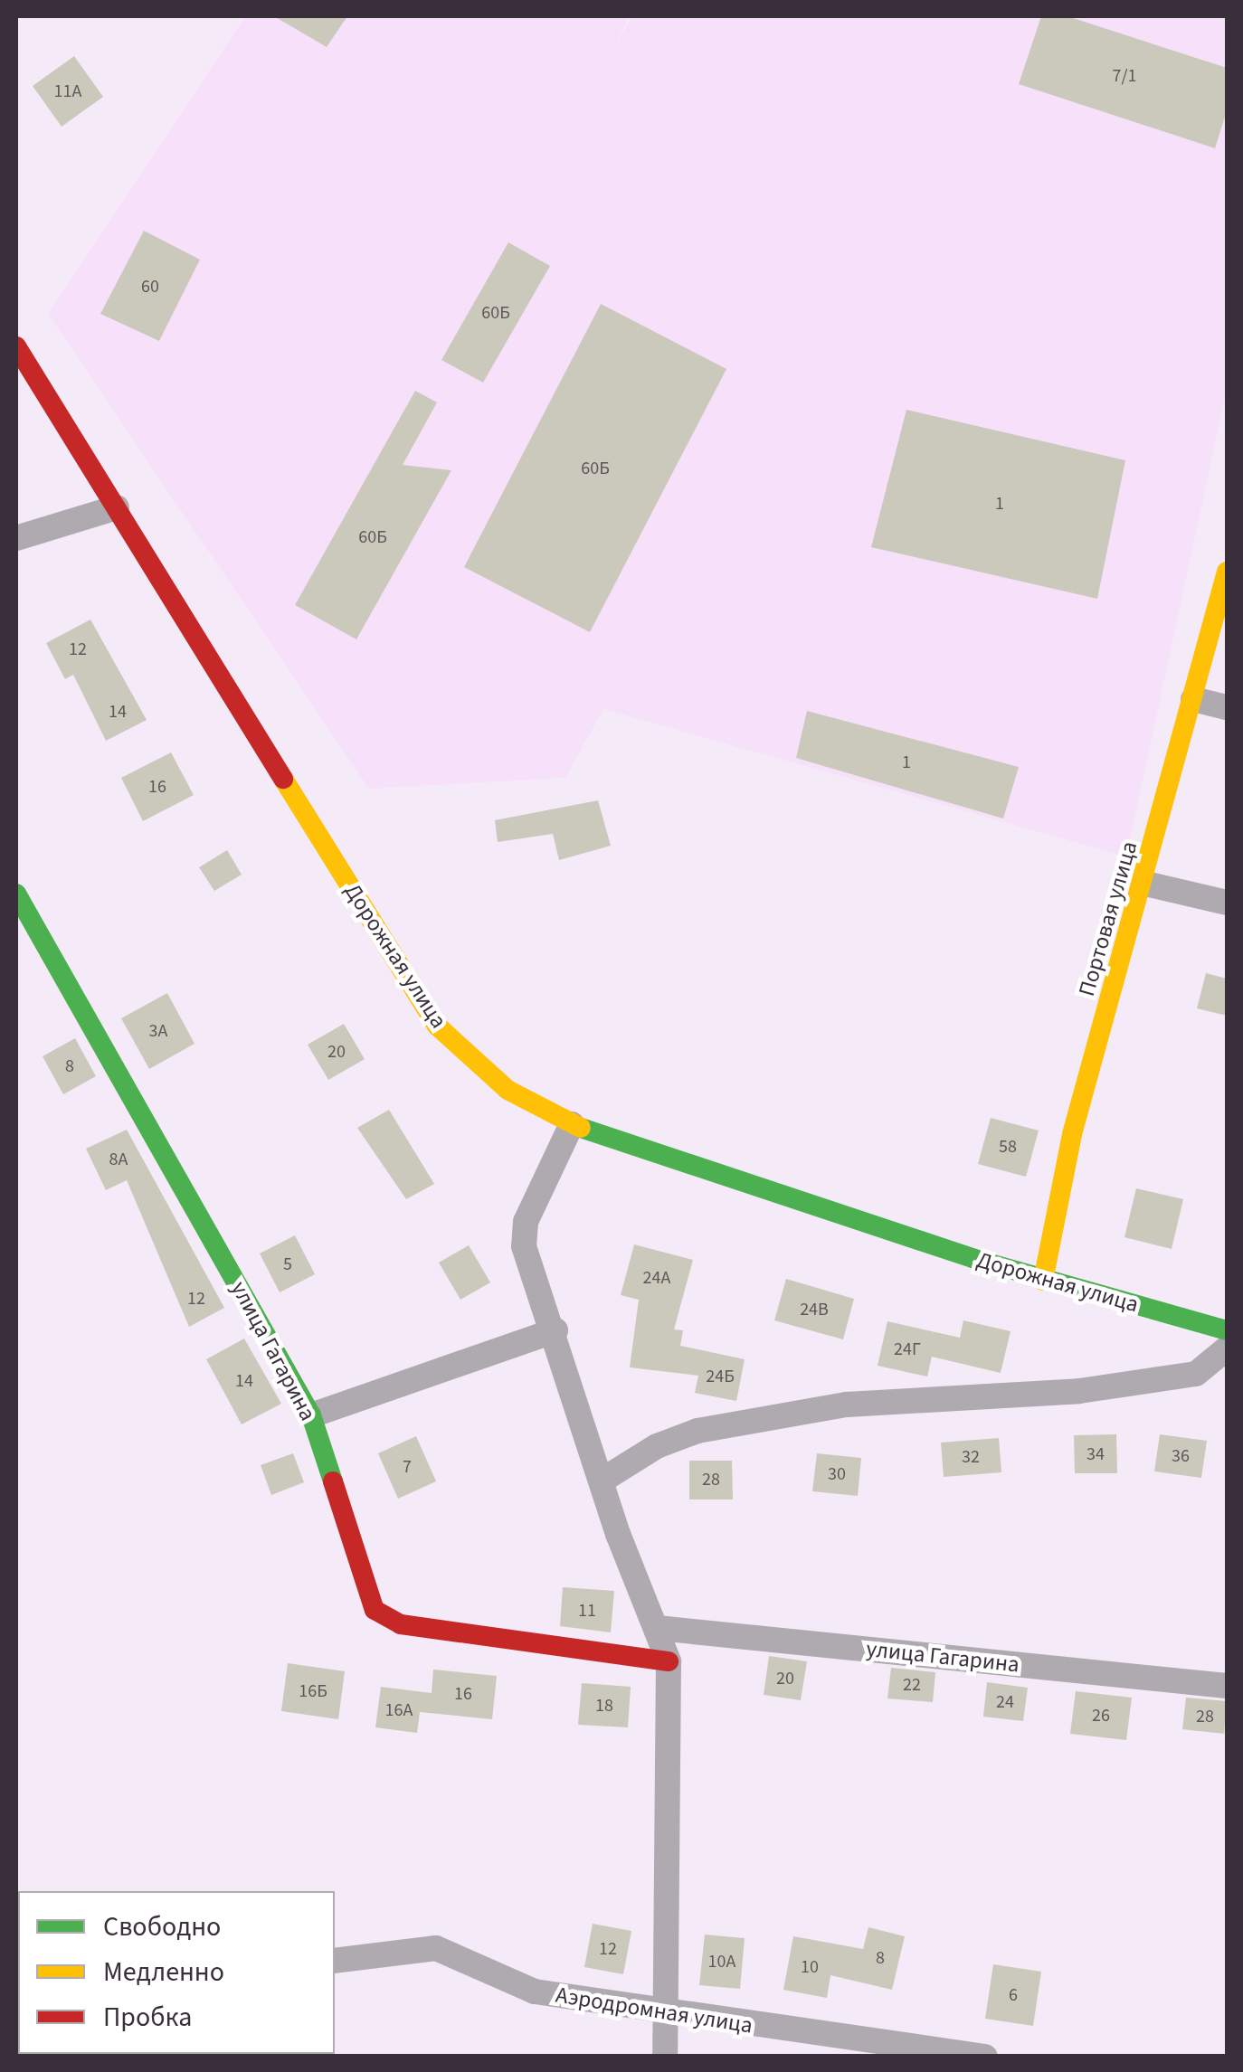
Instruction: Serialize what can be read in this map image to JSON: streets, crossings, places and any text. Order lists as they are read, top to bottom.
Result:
{
  "streets": {
    "street": [
      "Портовая улица",
      "Дорожная улица",
      "улица Гагарина",
      "Аэродромная улица"
    ]
  },
  "crossings": [
    ["Портовая улица", "Дорожная улица"]
  ],
  "house_numbers": [
    "7/1",
    "11А",
    "60",
    "60Б",
    "60Б",
    "1",
    "60Б",
    "12",
    "14",
    "1",
    "16",
    "3А",
    "20",
    "8",
    "58",
    "8А",
    "5",
    "24А",
    "12",
    "24В",
    "24Г",
    "24Б",
    "14",
    "34",
    "36",
    "32",
    "7",
    "30",
    "28",
    "11",
    "20",
    "22",
    "16Б",
    "16",
    "24",
    "18",
    "16А",
    "26",
    "28",
    "12",
    "8",
    "10А",
    "10",
    "6"
  ],
  "legend": ["Свободно", "Медленно", "Пробка"]
}
